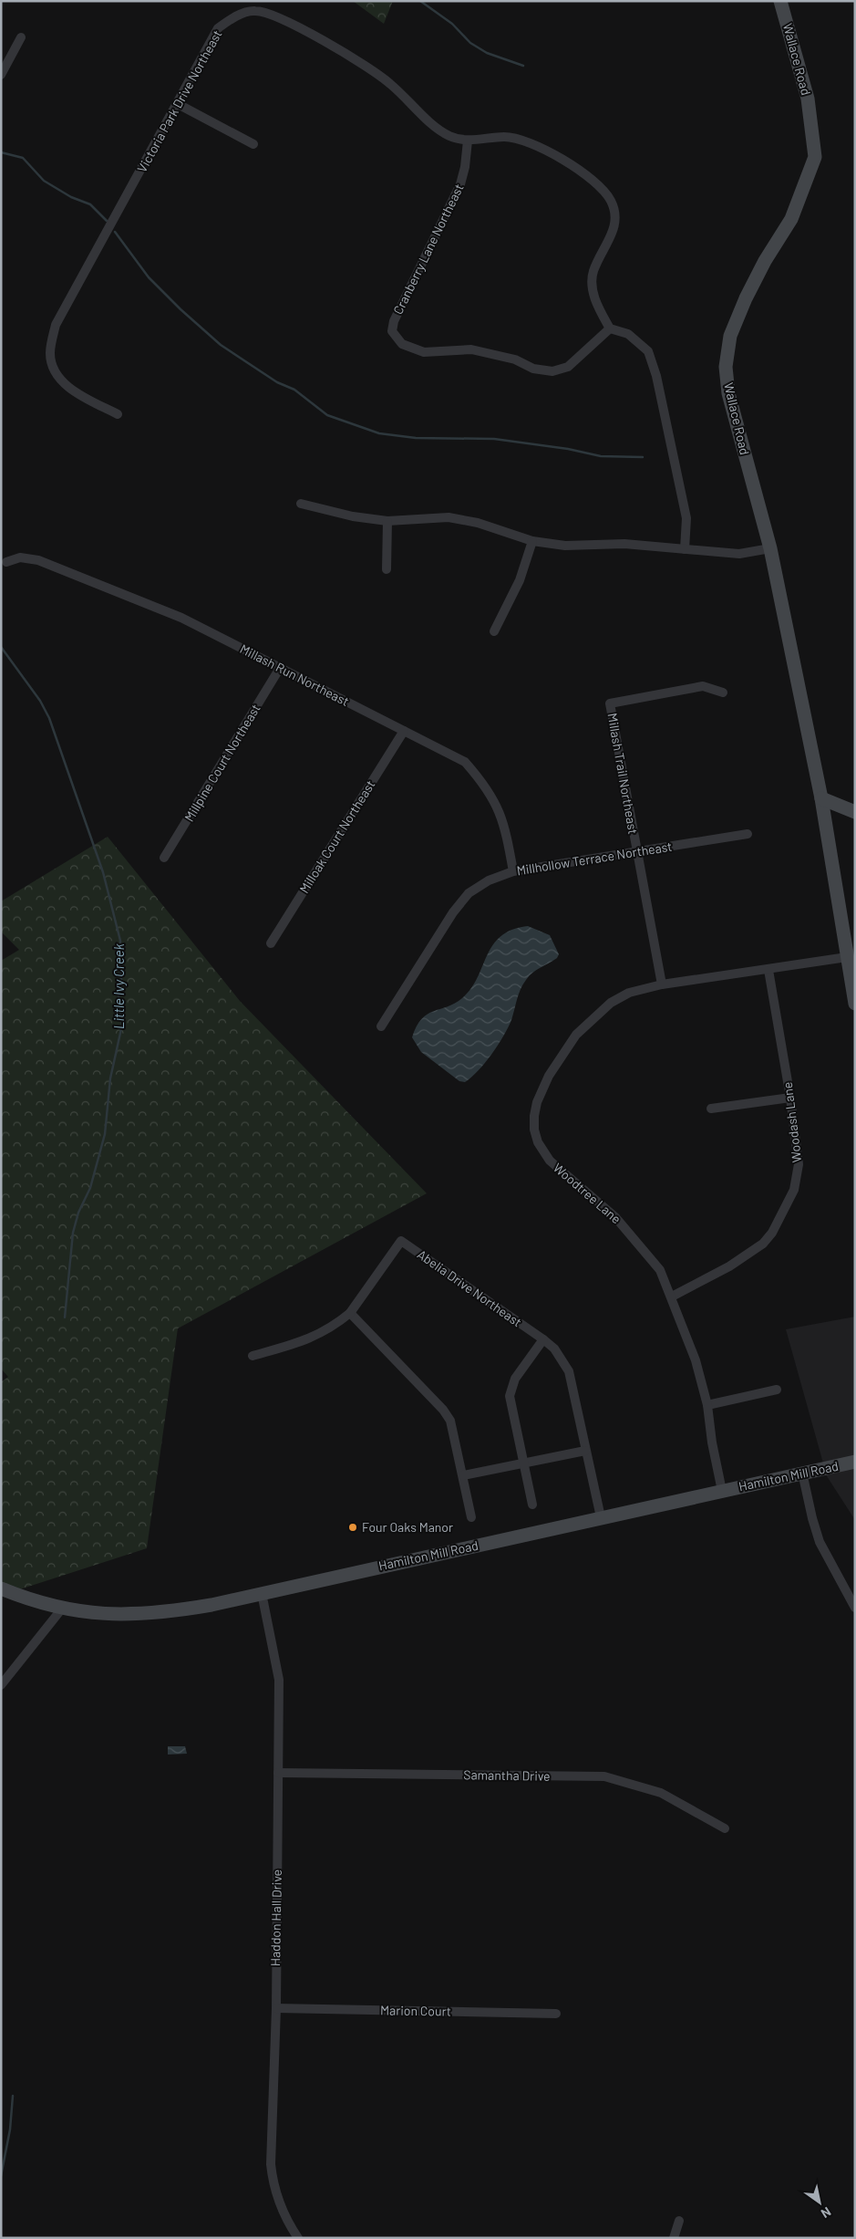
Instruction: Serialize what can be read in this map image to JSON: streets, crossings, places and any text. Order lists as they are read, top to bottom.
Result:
{
  "streets": {
    "street": [
      "Wallace Road",
      "Victoria Park Drive Northeast",
      "Cranberry Lane Northeast",
      "Millash Run Northeast",
      "Millpine Court Northeast",
      "Millash Trail Northeast",
      "Milloak Court Northeast",
      "Millhollow Terrace Northeast",
      "Woodash Lane",
      "Woodtree Lane",
      "Abelia Drive Northeast",
      "Hamilton Mill Road",
      "Samantha Drive",
      "Haddon Hall Drive",
      "Marion Court"
    ]
  },
  "crossings": [
    ["Wallace Road", "Woodtree Lane"],
    ["Victoria Park Drive Northeast", "Cranberry Lane Northeast"],
    ["Millash Run Northeast", "Millpine Court Northeast"],
    ["Millash Run Northeast", "Milloak Court Northeast"],
    ["Millash Run Northeast", "Millhollow Terrace Northeast"],
    ["Millash Trail Northeast", "Millhollow Terrace Northeast"],
    ["Millash Trail Northeast", "Woodtree Lane"],
    ["Woodash Lane", "Woodtree Lane"],
    ["Woodtree Lane", "Hamilton Mill Road"],
    ["Abelia Drive Northeast", "Hamilton Mill Road"],
    ["Hamilton Mill Road", "Haddon Hall Drive"],
    ["Samantha Drive", "Haddon Hall Drive"],
    ["Haddon Hall Drive", "Marion Court"]
  ],
  "water": ["Little Ivy Creek"],
  "places": ["Four Oaks Manor"],
  "north": "bottom right"
}
